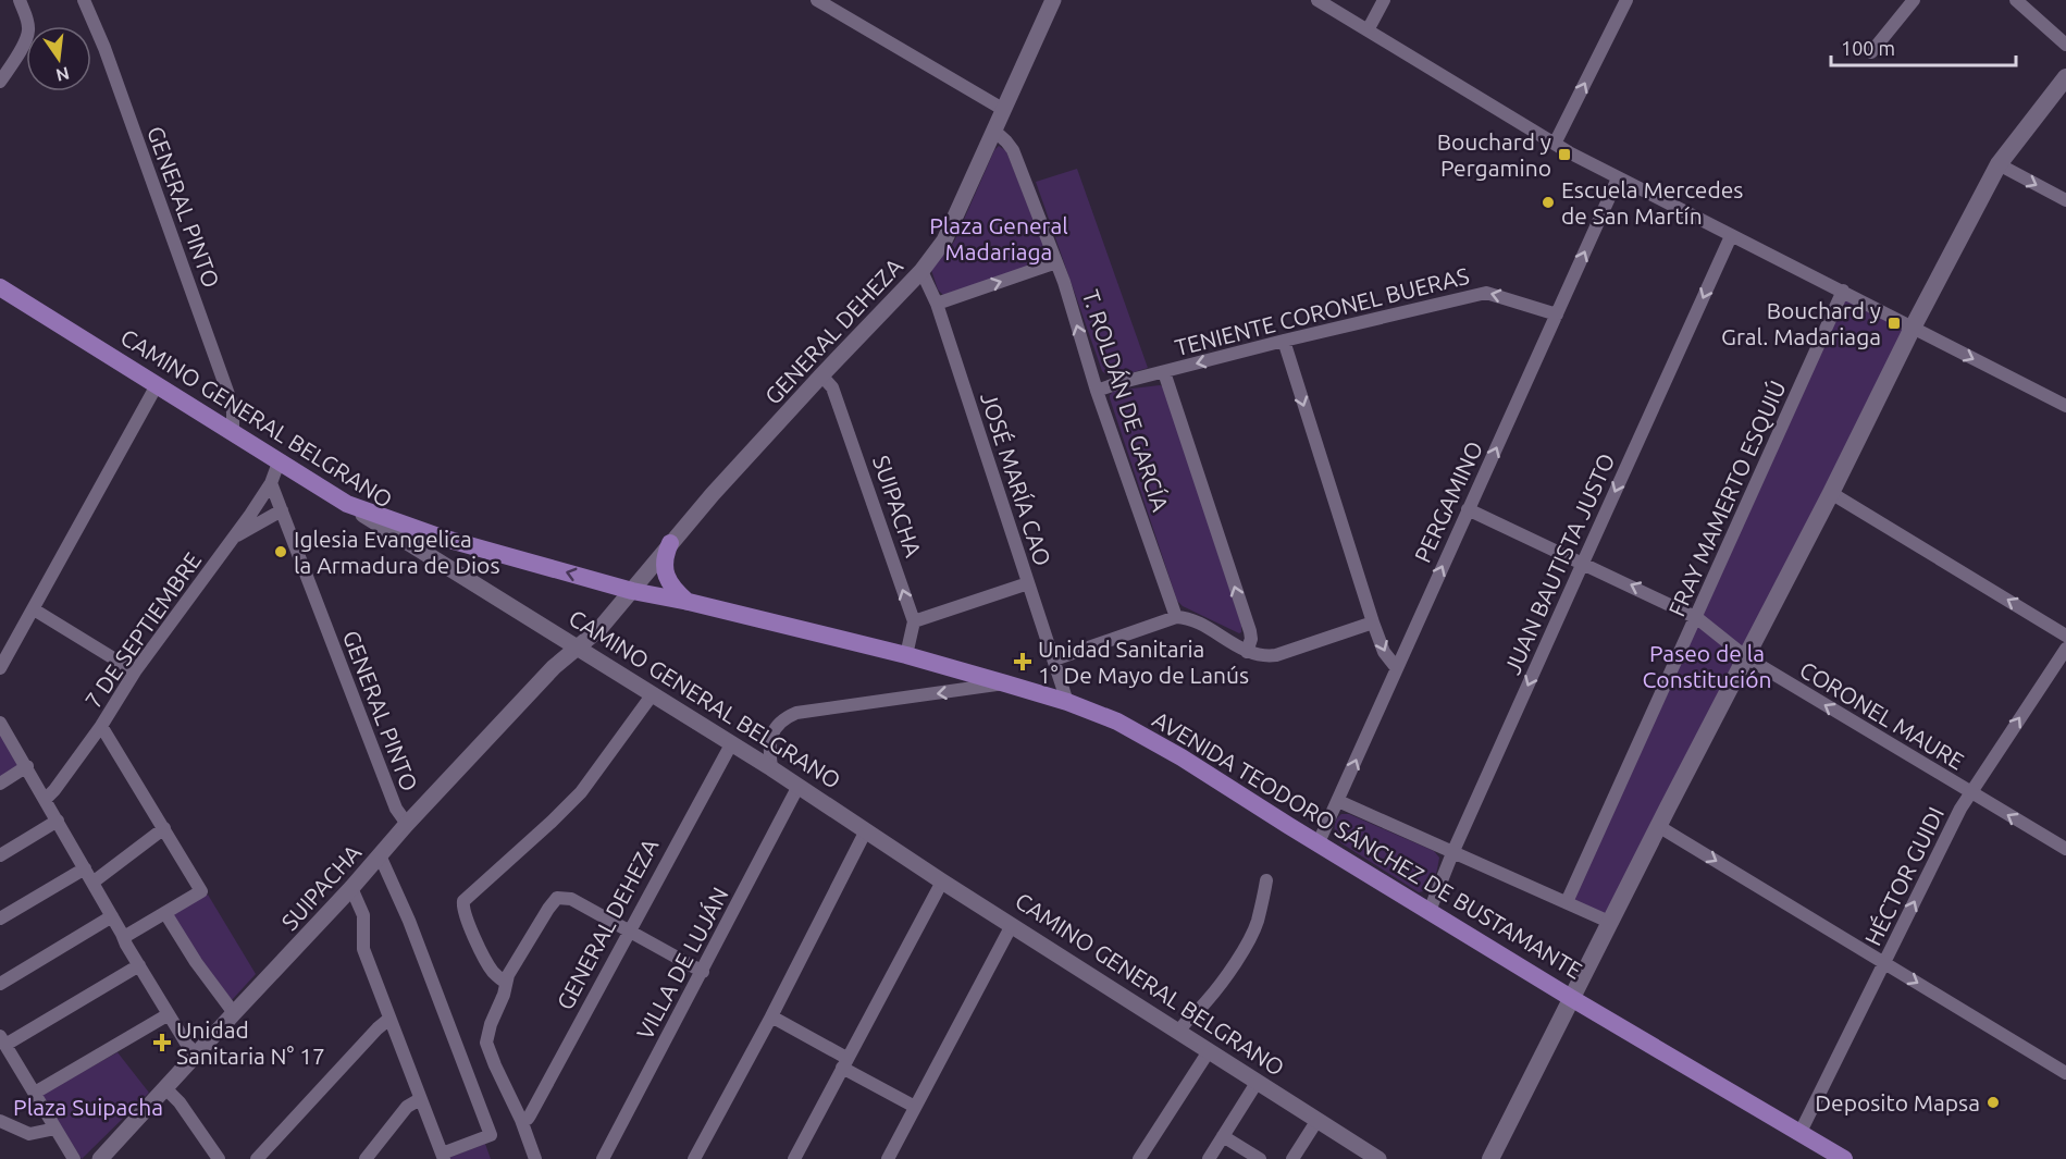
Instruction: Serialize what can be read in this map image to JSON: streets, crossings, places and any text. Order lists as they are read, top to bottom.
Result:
{
  "streets": {
    "main road": ["CAMINO GENERAL BELGRANO", "AVENIDA TEODORO SÁNCHEZ DE BUSTAMANTE"],
    "street": [
      "GENERAL PINTO",
      "TENIENTE CORONEL BUERAS",
      "GENERAL DEHEZA",
      "T. ROLDÁN DE GARCÍA",
      "JOSÉ MARÍA CAO",
      "FRAY MAMERTO ESQUIÚ",
      "PERGAMINO",
      "SUIPACHA",
      "JUAN BAUTISTA JUSTO",
      "7 DE SEPTIEMBRE",
      "CORONEL MAURE",
      "HÉCTOR GUIDI",
      "VILLA DE LUJÁN"
    ]
  },
  "crossings": [
    ["GENERAL PINTO", "CAMINO GENERAL BELGRANO"],
    ["GENERAL PINTO", "SUIPACHA"],
    ["GENERAL PINTO", "7 DE SEPTIEMBRE"],
    ["TENIENTE CORONEL BUERAS", "T. ROLDÁN DE GARCÍA"],
    ["TENIENTE CORONEL BUERAS", "PERGAMINO"],
    ["GENERAL DEHEZA", "T. ROLDÁN DE GARCÍA"],
    ["GENERAL DEHEZA", "CAMINO GENERAL BELGRANO"],
    ["GENERAL DEHEZA", "JOSÉ MARÍA CAO"],
    ["GENERAL DEHEZA", "SUIPACHA"],
    ["GENERAL DEHEZA", "AVENIDA TEODORO SÁNCHEZ DE BUSTAMANTE"],
    ["CAMINO GENERAL BELGRANO", "SUIPACHA"],
    ["CAMINO GENERAL BELGRANO", "AVENIDA TEODORO SÁNCHEZ DE BUSTAMANTE"],
    ["CAMINO GENERAL BELGRANO", "VILLA DE LUJÁN"],
    ["JOSÉ MARÍA CAO", "AVENIDA TEODORO SÁNCHEZ DE BUSTAMANTE"],
    ["FRAY MAMERTO ESQUIÚ", "CORONEL MAURE"],
    ["PERGAMINO", "CORONEL MAURE"],
    ["PERGAMINO", "AVENIDA TEODORO SÁNCHEZ DE BUSTAMANTE"],
    ["JUAN BAUTISTA JUSTO", "CORONEL MAURE"],
    ["JUAN BAUTISTA JUSTO", "AVENIDA TEODORO SÁNCHEZ DE BUSTAMANTE"],
    ["CORONEL MAURE", "HÉCTOR GUIDI"],
    ["AVENIDA TEODORO SÁNCHEZ DE BUSTAMANTE", "HÉCTOR GUIDI"]
  ],
  "one_way": [
    "TENIENTE CORONEL BUERAS",
    "PERGAMINO",
    "JUAN BAUTISTA JUSTO",
    "CORONEL MAURE",
    "HÉCTOR GUIDI"
  ],
  "parks": ["Plaza General Madariaga", "Paseo de la Constitución", "Plaza Suipacha"],
  "places": {
    "transit": ["Bouchard y Pergamino", "Bouchard y Gral. Madariaga"],
    "other": ["Escuela Mercedes de San Martín", "Iglesia Evangelica la Armadura de Dios", "Deposito Mapsa"],
    "health": ["Unidad Sanitaria 1° De Mayo de Lanús", "Unidad Sanitaria N° 17"]
  },
  "scale_bar": "100 m",
  "north": "bottom"
}
